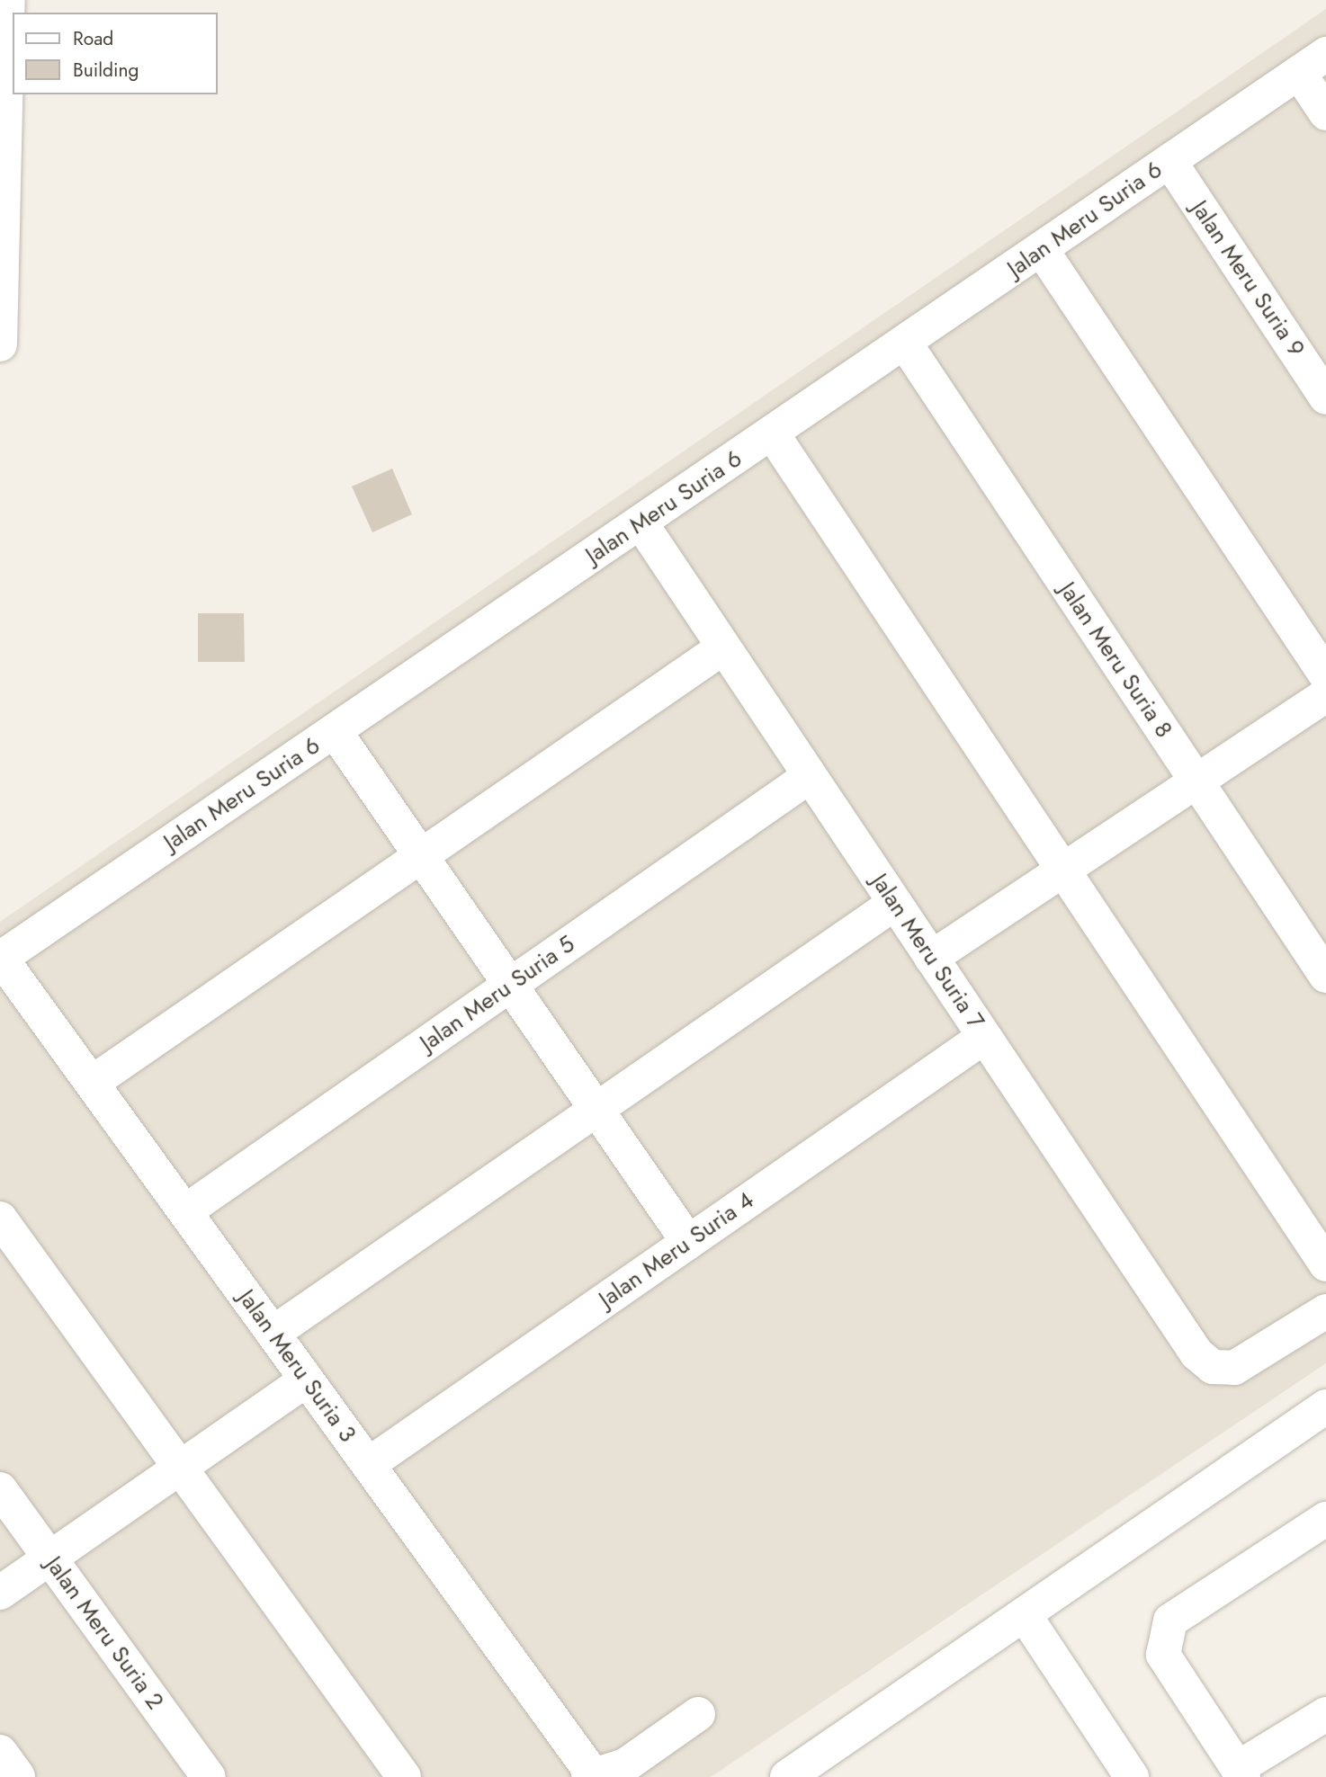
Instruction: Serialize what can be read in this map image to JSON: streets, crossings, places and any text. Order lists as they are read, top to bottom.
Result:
{
  "streets": {
    "street": [
      "Jalan Meru Suria 6",
      "Jalan Meru Suria 9",
      "Jalan Meru Suria 8",
      "Jalan Meru Suria 7",
      "Jalan Meru Suria 5",
      "Jalan Meru Suria 4",
      "Jalan Meru Suria 3",
      "Jalan Meru Suria 2"
    ]
  },
  "crossings": [
    ["Jalan Meru Suria 6", "Jalan Meru Suria 9"],
    ["Jalan Meru Suria 6", "Jalan Meru Suria 8"],
    ["Jalan Meru Suria 6", "Jalan Meru Suria 7"],
    ["Jalan Meru Suria 6", "Jalan Meru Suria 3"],
    ["Jalan Meru Suria 7", "Jalan Meru Suria 5"],
    ["Jalan Meru Suria 7", "Jalan Meru Suria 4"],
    ["Jalan Meru Suria 5", "Jalan Meru Suria 3"],
    ["Jalan Meru Suria 4", "Jalan Meru Suria 3"]
  ],
  "legend": ["Road", "Building"]
}
